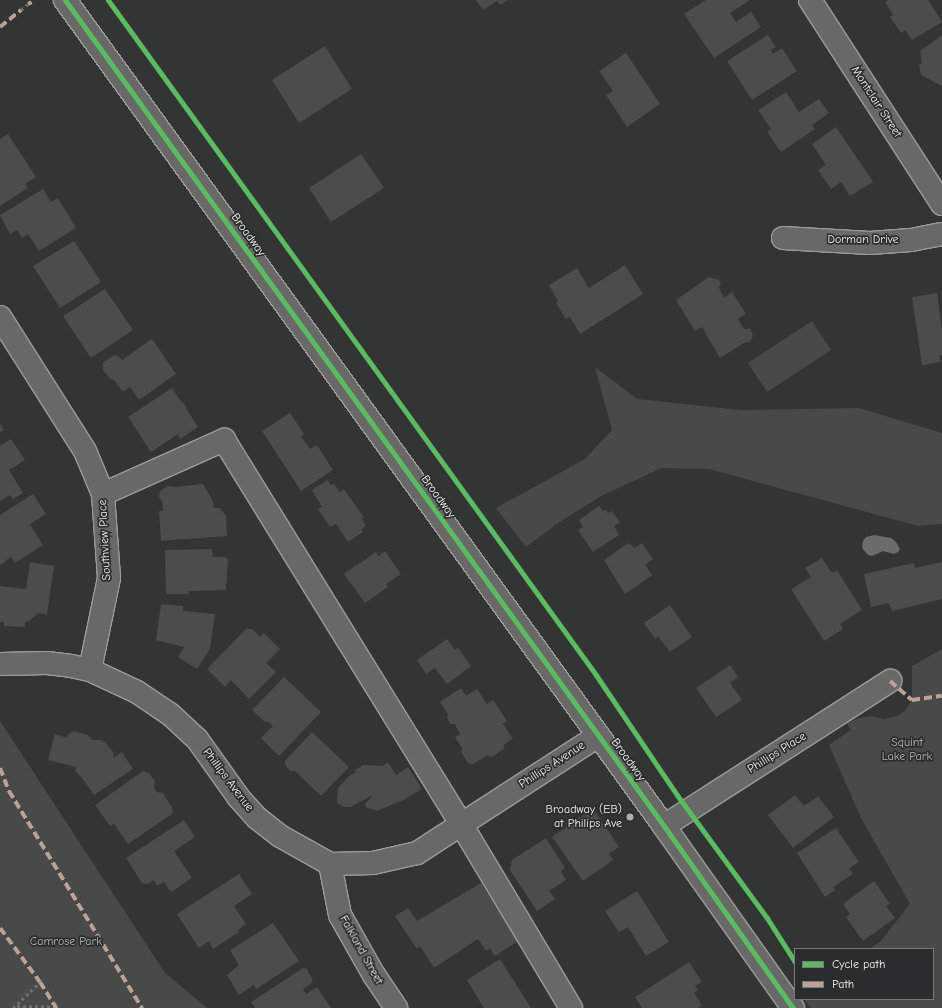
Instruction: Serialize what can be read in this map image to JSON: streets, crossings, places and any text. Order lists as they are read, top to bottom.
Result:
{
  "streets": {
    "street": [
      "Montclair Street",
      "Broadway",
      "Dorman Drive",
      "Southview Place",
      "Phillips Place",
      "Phillips Avenue",
      "Falkland Street"
    ]
  },
  "crossings": [
    ["Broadway", "Phillips Place"],
    ["Broadway", "Phillips Avenue"],
    ["Southview Place", "Phillips Avenue"],
    ["Phillips Avenue", "Falkland Street"]
  ],
  "parks": ["Squint Lake Park", "Camrose Park"],
  "places": ["Broadway (EB) at Philips Ave"],
  "legend": ["Cycle path", "Path"]
}
